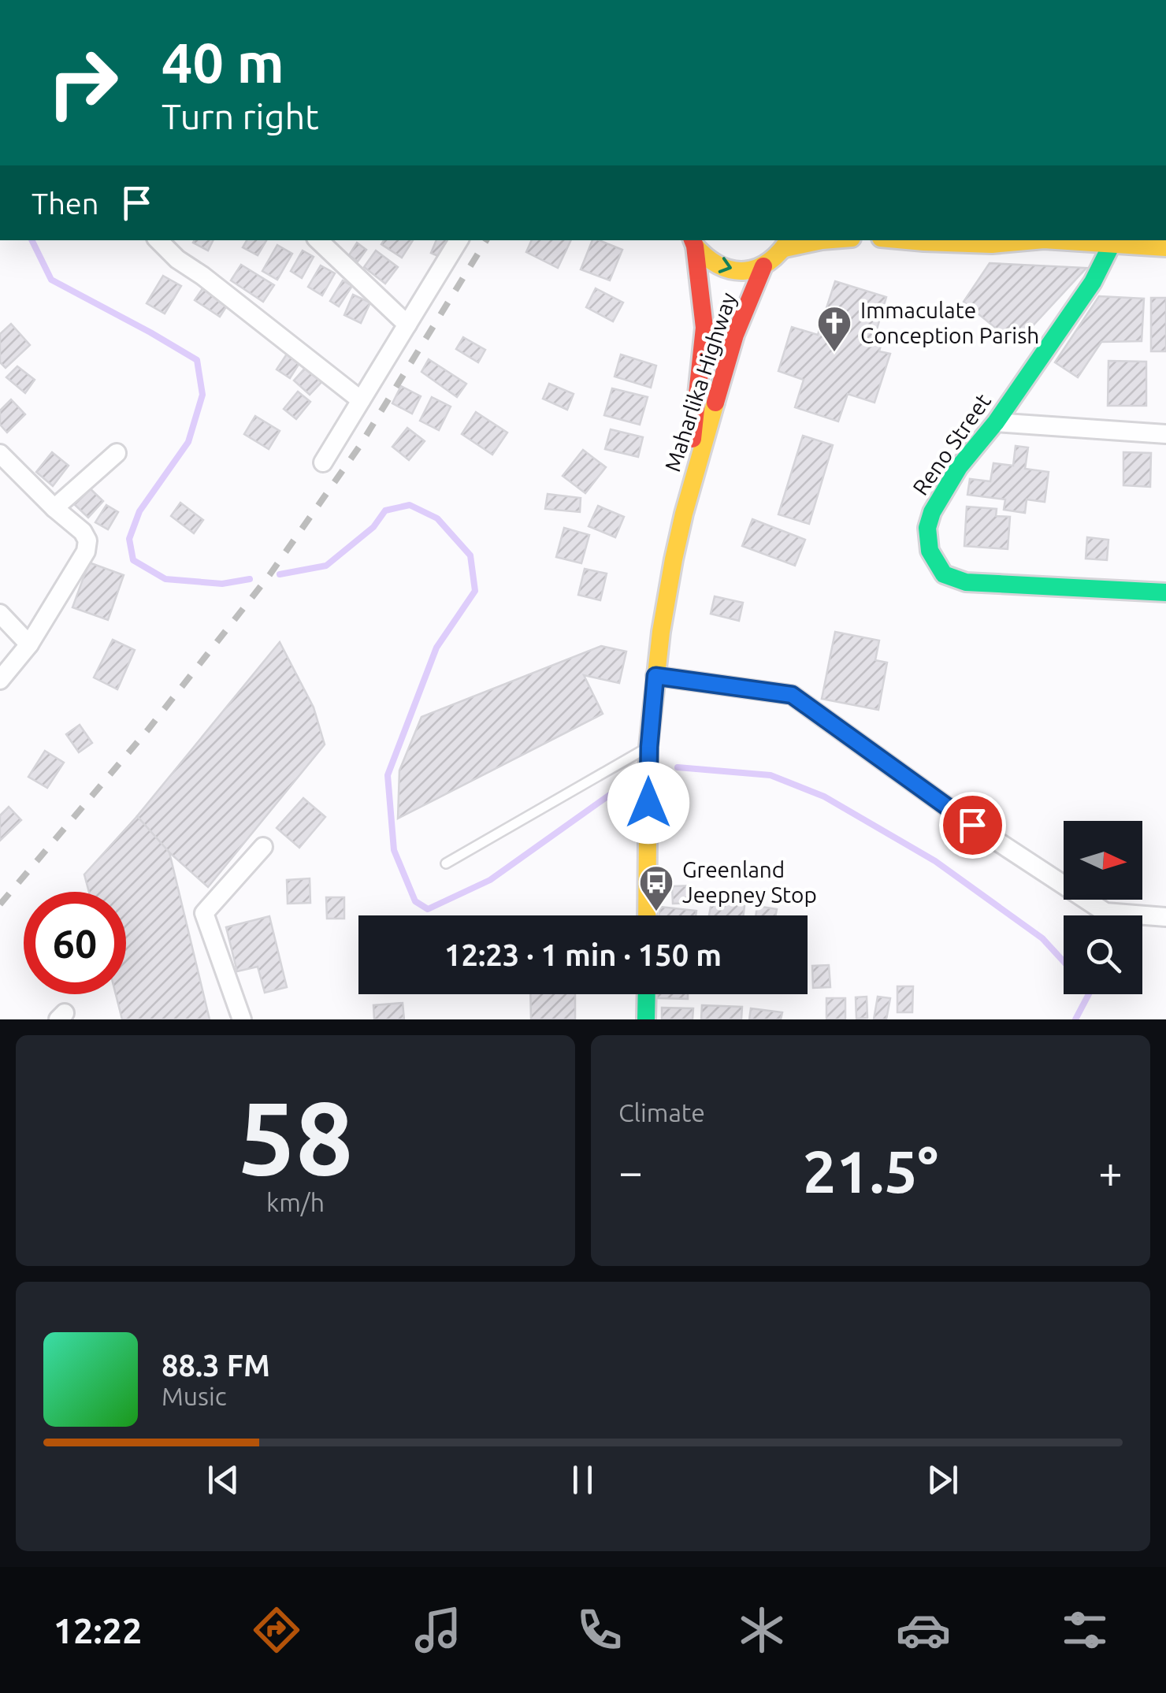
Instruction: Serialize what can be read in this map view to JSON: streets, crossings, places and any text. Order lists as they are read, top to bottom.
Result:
{
  "streets": {
    "main road": ["Maharlika Highway", "Reno Street"]
  },
  "places": {
    "church": ["Immaculate Conception Parish"],
    "bus stop": ["Greenland Jeepney Stop"]
  },
  "north": "right",
  "page": {
    "turn": ["40 m", "Turn right"],
    "then": "Then",
    "limit": "60",
    "trip": "12:23 · 1 min · 150 m",
    "tile": [
      ["58", "km/h"],
      "Climate"
    ],
    "heat": ["−", "21.5°", "+"],
    "song": ["88.3 FM", "Music"],
    "tabs": "12:22"
  }
}
